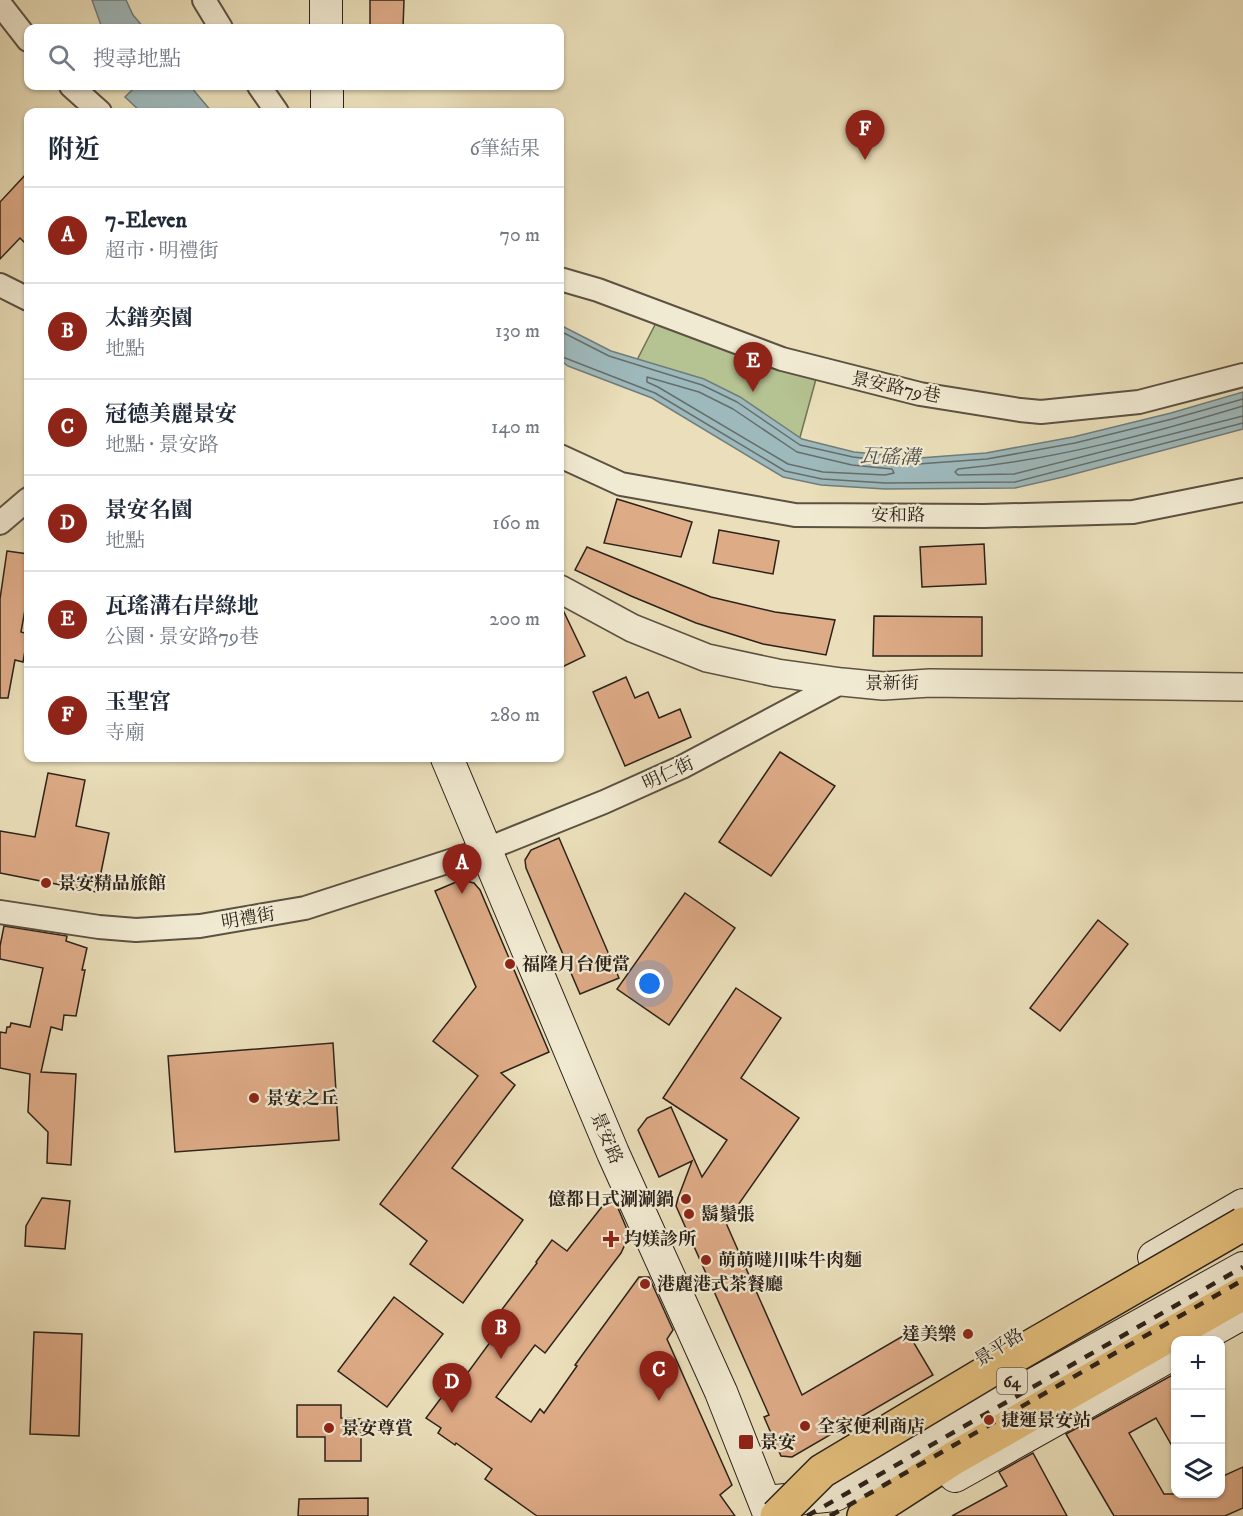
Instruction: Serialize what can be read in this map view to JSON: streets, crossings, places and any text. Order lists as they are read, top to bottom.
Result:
{
  "streets": {
    "highway": ["64"],
    "main road": ["景安路", "景平路"],
    "street": [
      "景安路79巷",
      "安和路",
      "景新街",
      "明仁街",
      "明禮街"
    ]
  },
  "crossings": [
    ["景新街", "明仁街"],
    ["明仁街", "明禮街"],
    ["明仁街", "景安路"],
    ["明禮街", "景安路"],
    ["景安路", "景平路"],
    ["景安路", "64"],
    ["景平路", "64"]
  ],
  "water": ["瓦磘溝"],
  "places": {
    "other": [
      "景安精品旅館",
      "福隆月台便當",
      "景安之丘",
      "億都日式涮涮鍋",
      "鬍鬚張",
      "萌萌噠川味牛肉麵",
      "港麗港式茶餐廳",
      "達美樂",
      "捷運景安站",
      "全家便利商店",
      "景安尊賞"
    ],
    "health": ["均媄診所"],
    "transit": ["景安"]
  },
  "page": {
    "search": "搜尋地點",
    "heading": ["附近", "6筆結果"],
    "pins": [
      "F",
      "E",
      "A",
      "B",
      "C",
      "D"
    ],
    "list": [
      {
        "mark": "A",
        "name": "7-Eleven",
        "note": "超市 · 明禮街",
        "value": "70 m"
      },
      {
        "mark": "B",
        "name": "太鐠奕園",
        "note": "地點",
        "value": "130 m"
      },
      {
        "mark": "C",
        "name": "冠德美麗景安",
        "note": "地點 · 景安路",
        "value": "140 m"
      },
      {
        "mark": "D",
        "name": "景安名園",
        "note": "地點",
        "value": "160 m"
      },
      {
        "mark": "E",
        "name": "瓦瑤溝右岸綠地",
        "note": "公園 · 景安路79巷",
        "value": "200 m"
      },
      {
        "mark": "F",
        "name": "玉聖宮",
        "note": "寺廟",
        "value": "280 m"
      }
    ],
    "map_buttons": ["+", "−"]
  }
}
